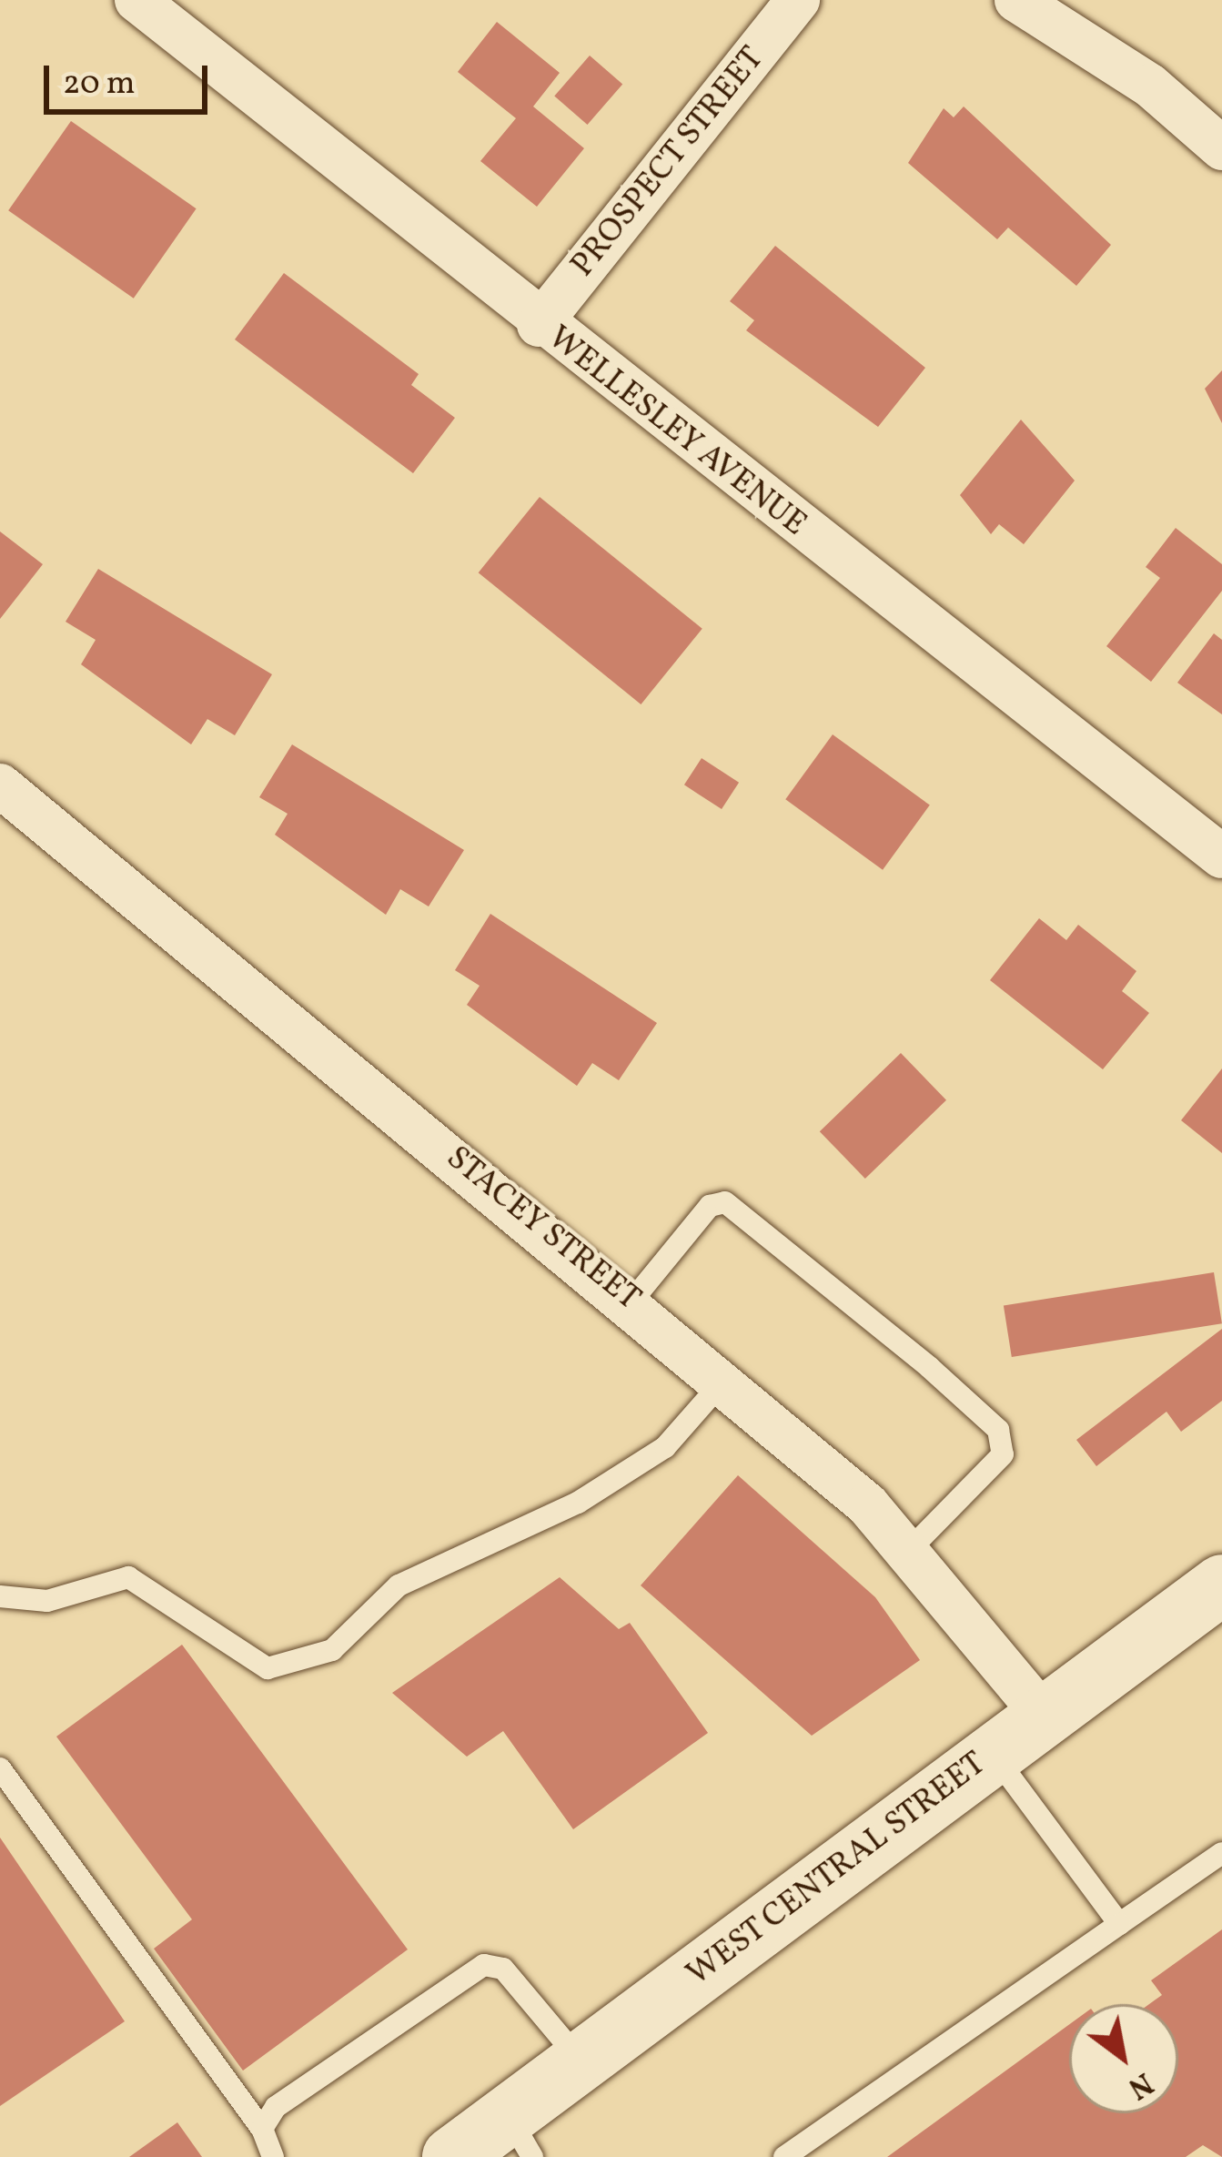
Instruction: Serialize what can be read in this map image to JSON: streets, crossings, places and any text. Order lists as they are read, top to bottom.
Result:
{
  "streets": {
    "main road": ["WEST CENTRAL STREET"],
    "street": ["PROSPECT STREET", "WELLESLEY AVENUE", "STACEY STREET"]
  },
  "crossings": [
    ["PROSPECT STREET", "WELLESLEY AVENUE"],
    ["STACEY STREET", "WEST CENTRAL STREET"]
  ],
  "scale_bar": "20 m",
  "north": "bottom right"
}
